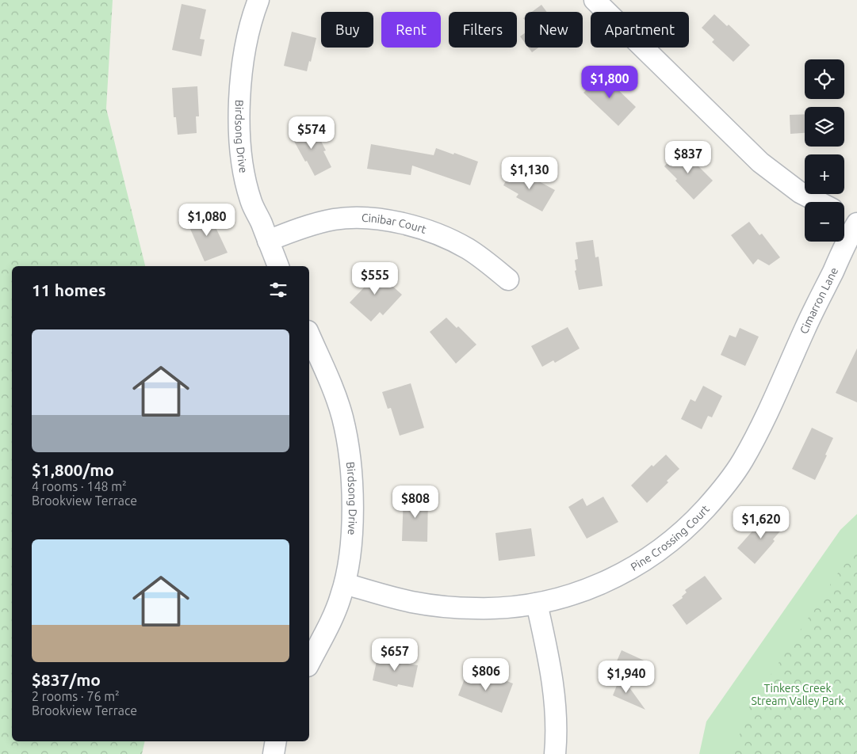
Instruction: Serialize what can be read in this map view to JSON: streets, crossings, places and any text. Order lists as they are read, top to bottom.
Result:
{
  "streets": {
    "street": [
      "Birdsong Drive",
      "Cinibar Court",
      "Cimarron Lane",
      "Pine Crossing Court"
    ]
  },
  "crossings": [
    ["Birdsong Drive", "Cinibar Court"],
    ["Birdsong Drive", "Pine Crossing Court"],
    ["Cimarron Lane", "Pine Crossing Court"]
  ],
  "parks": ["Tinkers Creek Stream Valley Park"],
  "page": {
    "chip": [
      "Buy",
      "Rent",
      "Filters",
      "New",
      "Apartment"
    ],
    "map_buttons": ["+", "−"],
    "price": [
      "$1,800",
      "$574",
      "$837",
      "$1,130",
      "$1,080",
      "$555",
      "$808",
      "$1,620",
      "$657",
      "$806",
      "$1,940"
    ],
    "heading": "11 homes",
    "list": [
      {
        "name": "$1,800/mo",
        "note": "4 rooms · 148 m² · Brookview Terrace"
      },
      {
        "name": "$837/mo",
        "note": "2 rooms · 76 m² · Brookview Terrace"
      }
    ]
  }
}
